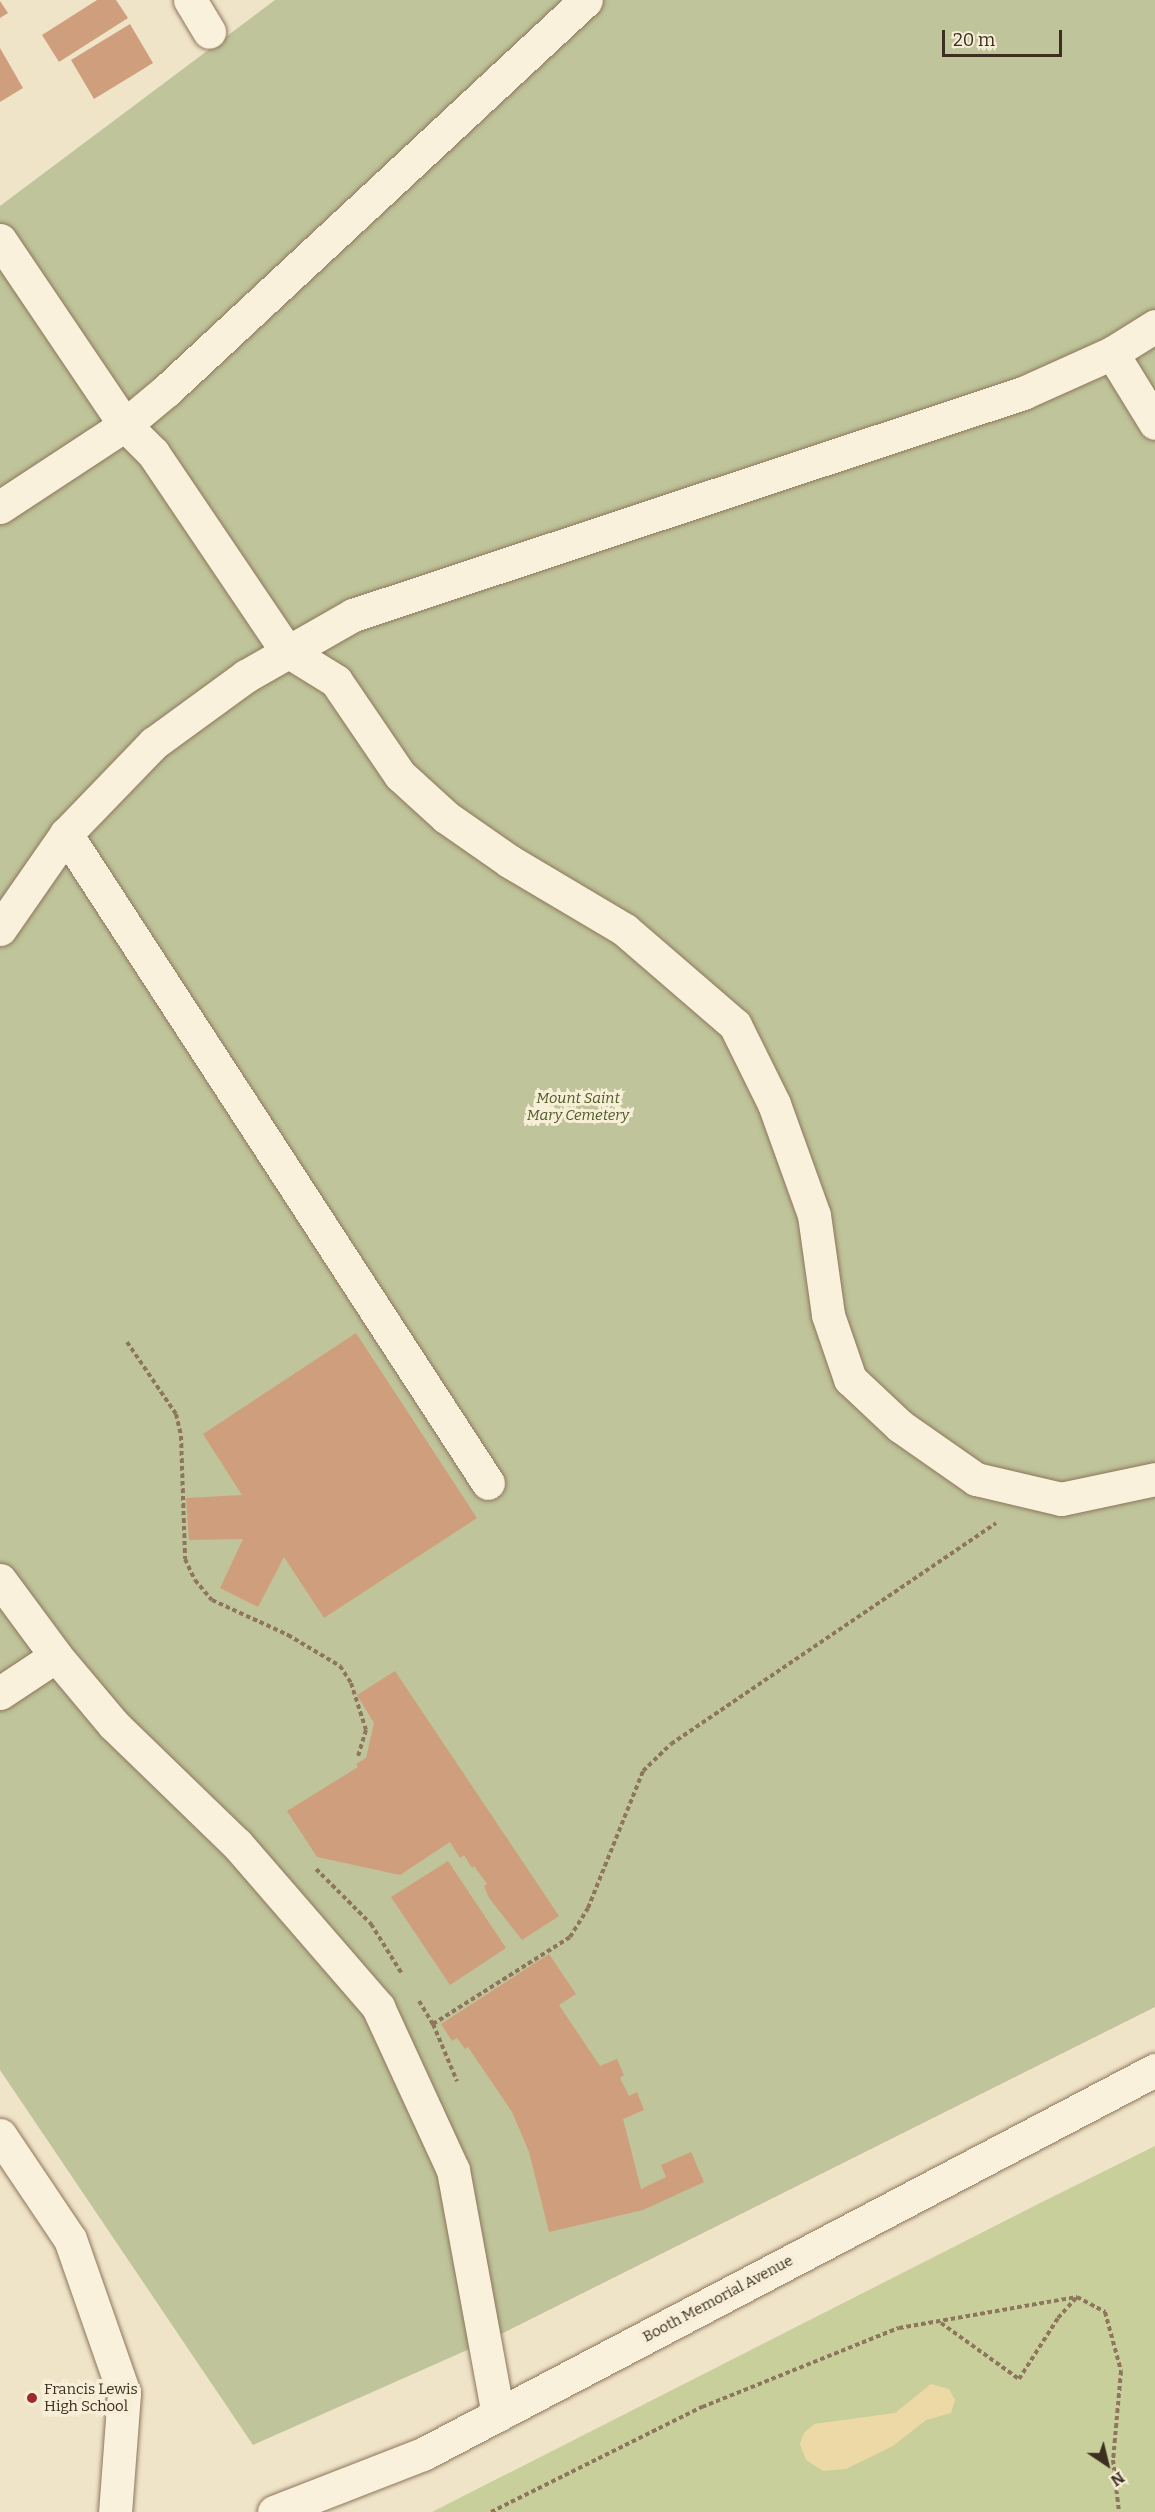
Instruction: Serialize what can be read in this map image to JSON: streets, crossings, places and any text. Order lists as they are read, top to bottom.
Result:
{
  "streets": {
    "street": ["Booth Memorial Avenue"]
  },
  "parks": ["Mount Saint Mary Cemetery"],
  "places": ["Francis Lewis High School"],
  "scale_bar": "20 m",
  "north": "bottom right"
}
